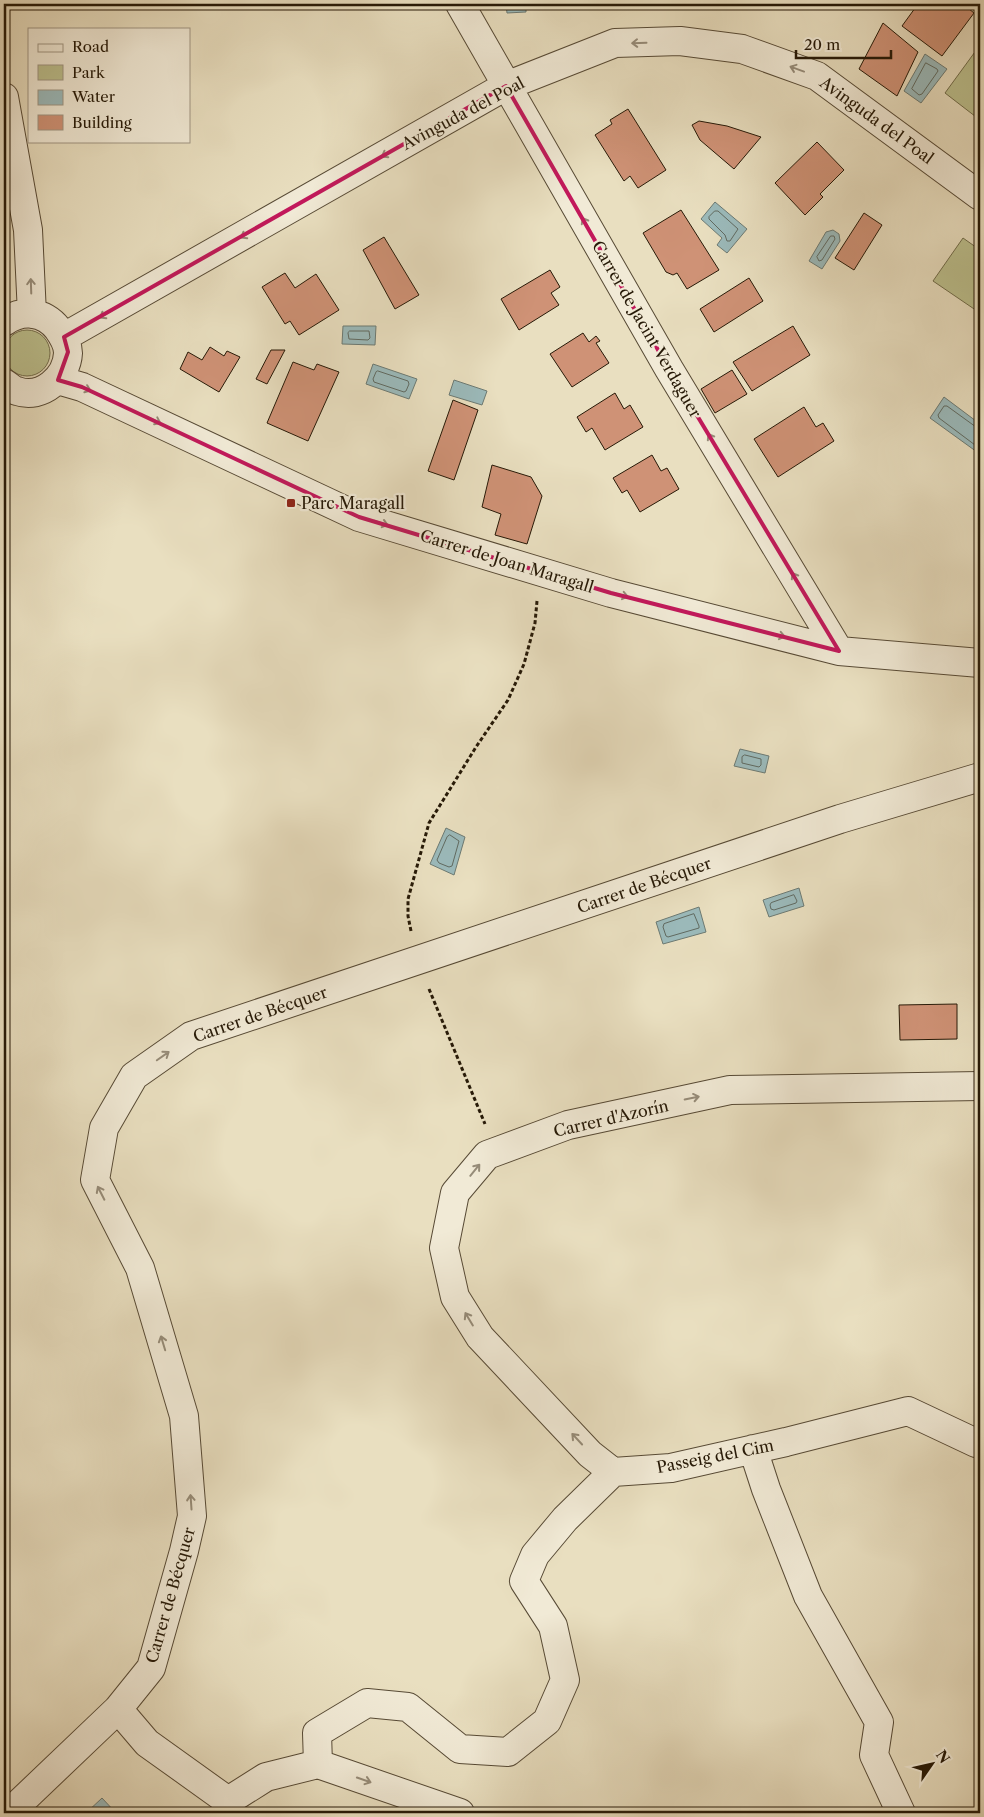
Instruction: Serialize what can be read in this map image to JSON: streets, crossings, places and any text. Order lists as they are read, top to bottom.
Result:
{
  "streets": {
    "street": [
      "Avinguda del Poal",
      "Carrer de Jacint Verdaguer",
      "Carrer de Joan Maragall",
      "Carrer de Bécquer",
      "Carrer d'Azorín",
      "Passeig del Cim"
    ]
  },
  "crossings": [
    ["Avinguda del Poal", "Carrer de Jacint Verdaguer"],
    ["Carrer de Jacint Verdaguer", "Carrer de Joan Maragall"],
    ["Carrer d'Azorín", "Passeig del Cim"]
  ],
  "one_way": [
    "Avinguda del Poal",
    "Carrer de Jacint Verdaguer",
    "Carrer de Joan Maragall",
    "Carrer de Bécquer"
  ],
  "places": {
    "transit": ["Parc Maragall"]
  },
  "legend": [
    "Road",
    "Park",
    "Water",
    "Building"
  ],
  "scale_bar": "20 m",
  "north": "top right"
}
